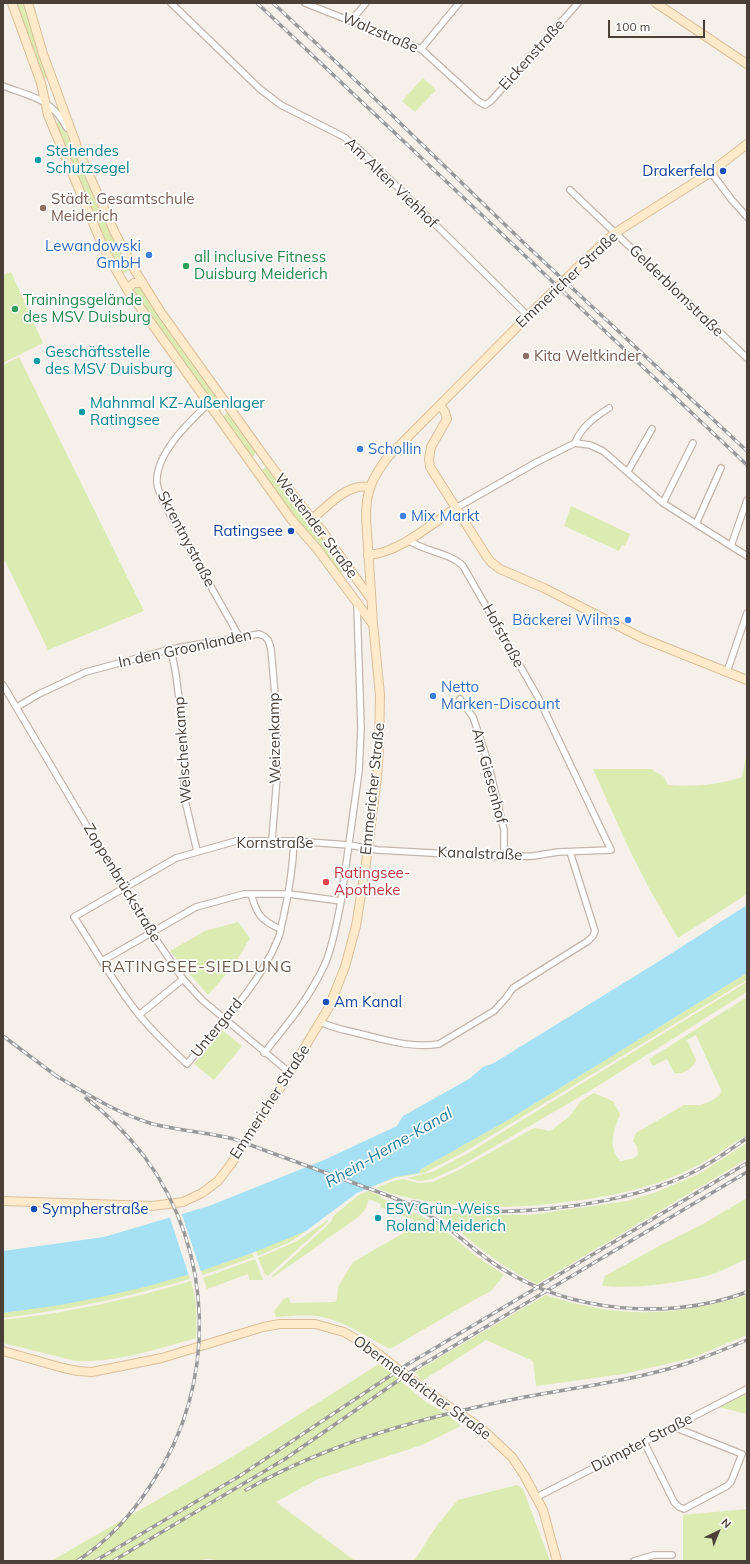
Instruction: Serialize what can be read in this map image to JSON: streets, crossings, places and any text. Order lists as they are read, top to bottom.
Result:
{
  "streets": {
    "main road": ["Emmericher Straße", "Westender Straße", "Obermeidericher Straße"],
    "street": [
      "Walzstraße",
      "Eickenstraße",
      "Am Alten Viehhof",
      "Gelderblomstraße",
      "Skrentnystraße",
      "Hofstraße",
      "In den Groonlanden",
      "Weizenkamp",
      "Welschenkamp",
      "Am Giesenhof",
      "Kornstraße",
      "Kanalstraße",
      "Zoppenbrückstraße",
      "Untergard",
      "Dümpter Straße"
    ]
  },
  "crossings": [
    ["Walzstraße", "Eickenstraße"],
    ["Am Alten Viehhof", "Emmericher Straße"],
    ["Emmericher Straße", "Gelderblomstraße"],
    ["Emmericher Straße", "Westender Straße"],
    ["Emmericher Straße", "Kornstraße"],
    ["Emmericher Straße", "Kanalstraße"],
    ["Emmericher Straße", "Zoppenbrückstraße"],
    ["Westender Straße", "Skrentnystraße"],
    ["Skrentnystraße", "In den Groonlanden"],
    ["Hofstraße", "Kanalstraße"],
    ["In den Groonlanden", "Weizenkamp"],
    ["In den Groonlanden", "Welschenkamp"],
    ["In den Groonlanden", "Zoppenbrückstraße"],
    ["Weizenkamp", "Kornstraße"],
    ["Welschenkamp", "Kornstraße"],
    ["Am Giesenhof", "Kanalstraße"],
    ["Kornstraße", "Kanalstraße"],
    ["Kornstraße", "Zoppenbrückstraße"],
    ["Kornstraße", "Untergard"],
    ["Zoppenbrückstraße", "Untergard"],
    ["Obermeidericher Straße", "Dümpter Straße"]
  ],
  "districts": ["RATINGSEE-SIEDLUNG"],
  "water": ["Rhein-Herne-Kanal"],
  "places": [
    "Stehendes Schutzsegel",
    "Drakerfeld",
    "Städt. Gesamtschule Meiderich",
    "Lewandowski GmbH",
    "all inclusive Fitness Duisburg Meiderich",
    "Trainingsgelände des MSV Duisburg",
    "Kita Weltkinder",
    "Geschäftsstelle des MSV Duisburg",
    "Mahnmal KZ-Außenlager Ratingsee",
    "Schollin",
    "Mix Markt",
    "Ratingsee",
    "Bäckerei Wilms",
    "Netto Marken-Discount",
    "Ratingsee- Apotheke",
    "Am Kanal",
    "Sympherstraße",
    "ESV Grün-Weiss Roland Meiderich"
  ],
  "scale_bar": "100 m",
  "north": "top right"
}
